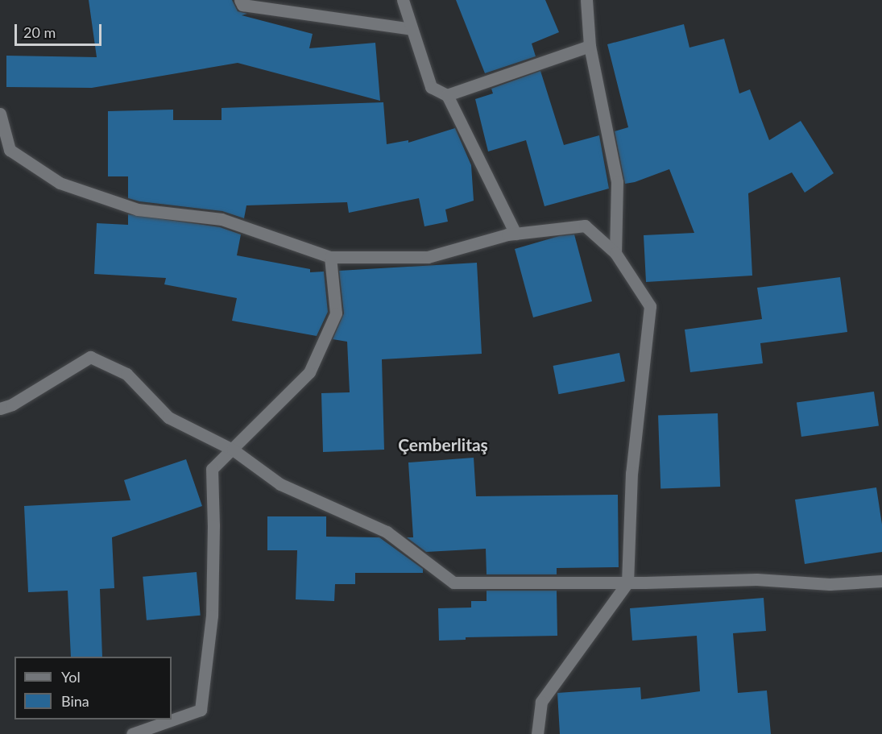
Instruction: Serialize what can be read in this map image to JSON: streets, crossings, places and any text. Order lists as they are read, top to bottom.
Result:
{
  "districts": ["Çemberlitaş"],
  "legend": ["Yol", "Bina"],
  "scale_bar": "20 m"
}
